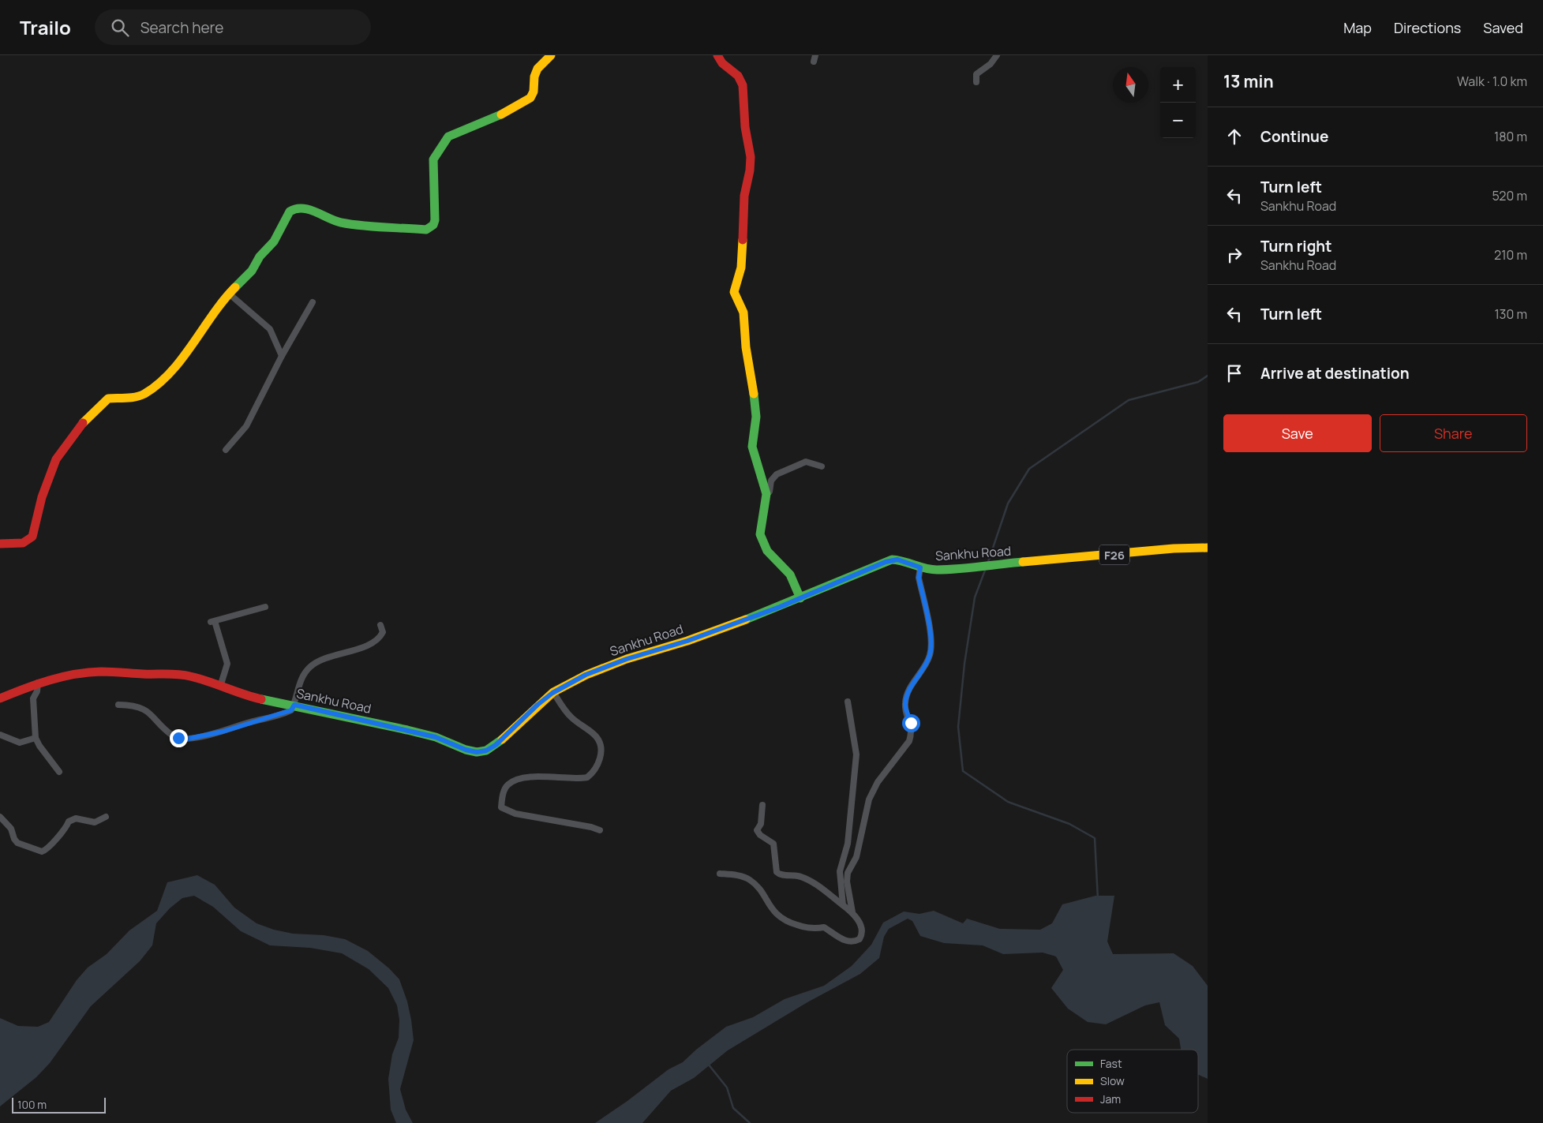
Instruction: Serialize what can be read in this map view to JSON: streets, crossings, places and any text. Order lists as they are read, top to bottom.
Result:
{
  "streets": {
    "street": ["Sankhu Road", "F26"]
  },
  "legend": ["Fast", "Slow", "Jam"],
  "scale_bar": "100 m",
  "north": "top",
  "page": {
    "header": "Trailo",
    "search": "Search here",
    "nav": ["Map", "Directions", "Saved"],
    "heading": ["13 min", "Walk · 1.0 km"],
    "map_buttons": ["+", "−"],
    "list": [
      ["Continue", "180 m"],
      ["Turn left", "Sankhu Road", "520 m"],
      ["Turn right", "Sankhu Road", "210 m"],
      ["Turn left", "130 m"],
      "Arrive at destination"
    ],
    "buttons": ["Save", "Share"],
    "scale": "100 m"
  }
}
